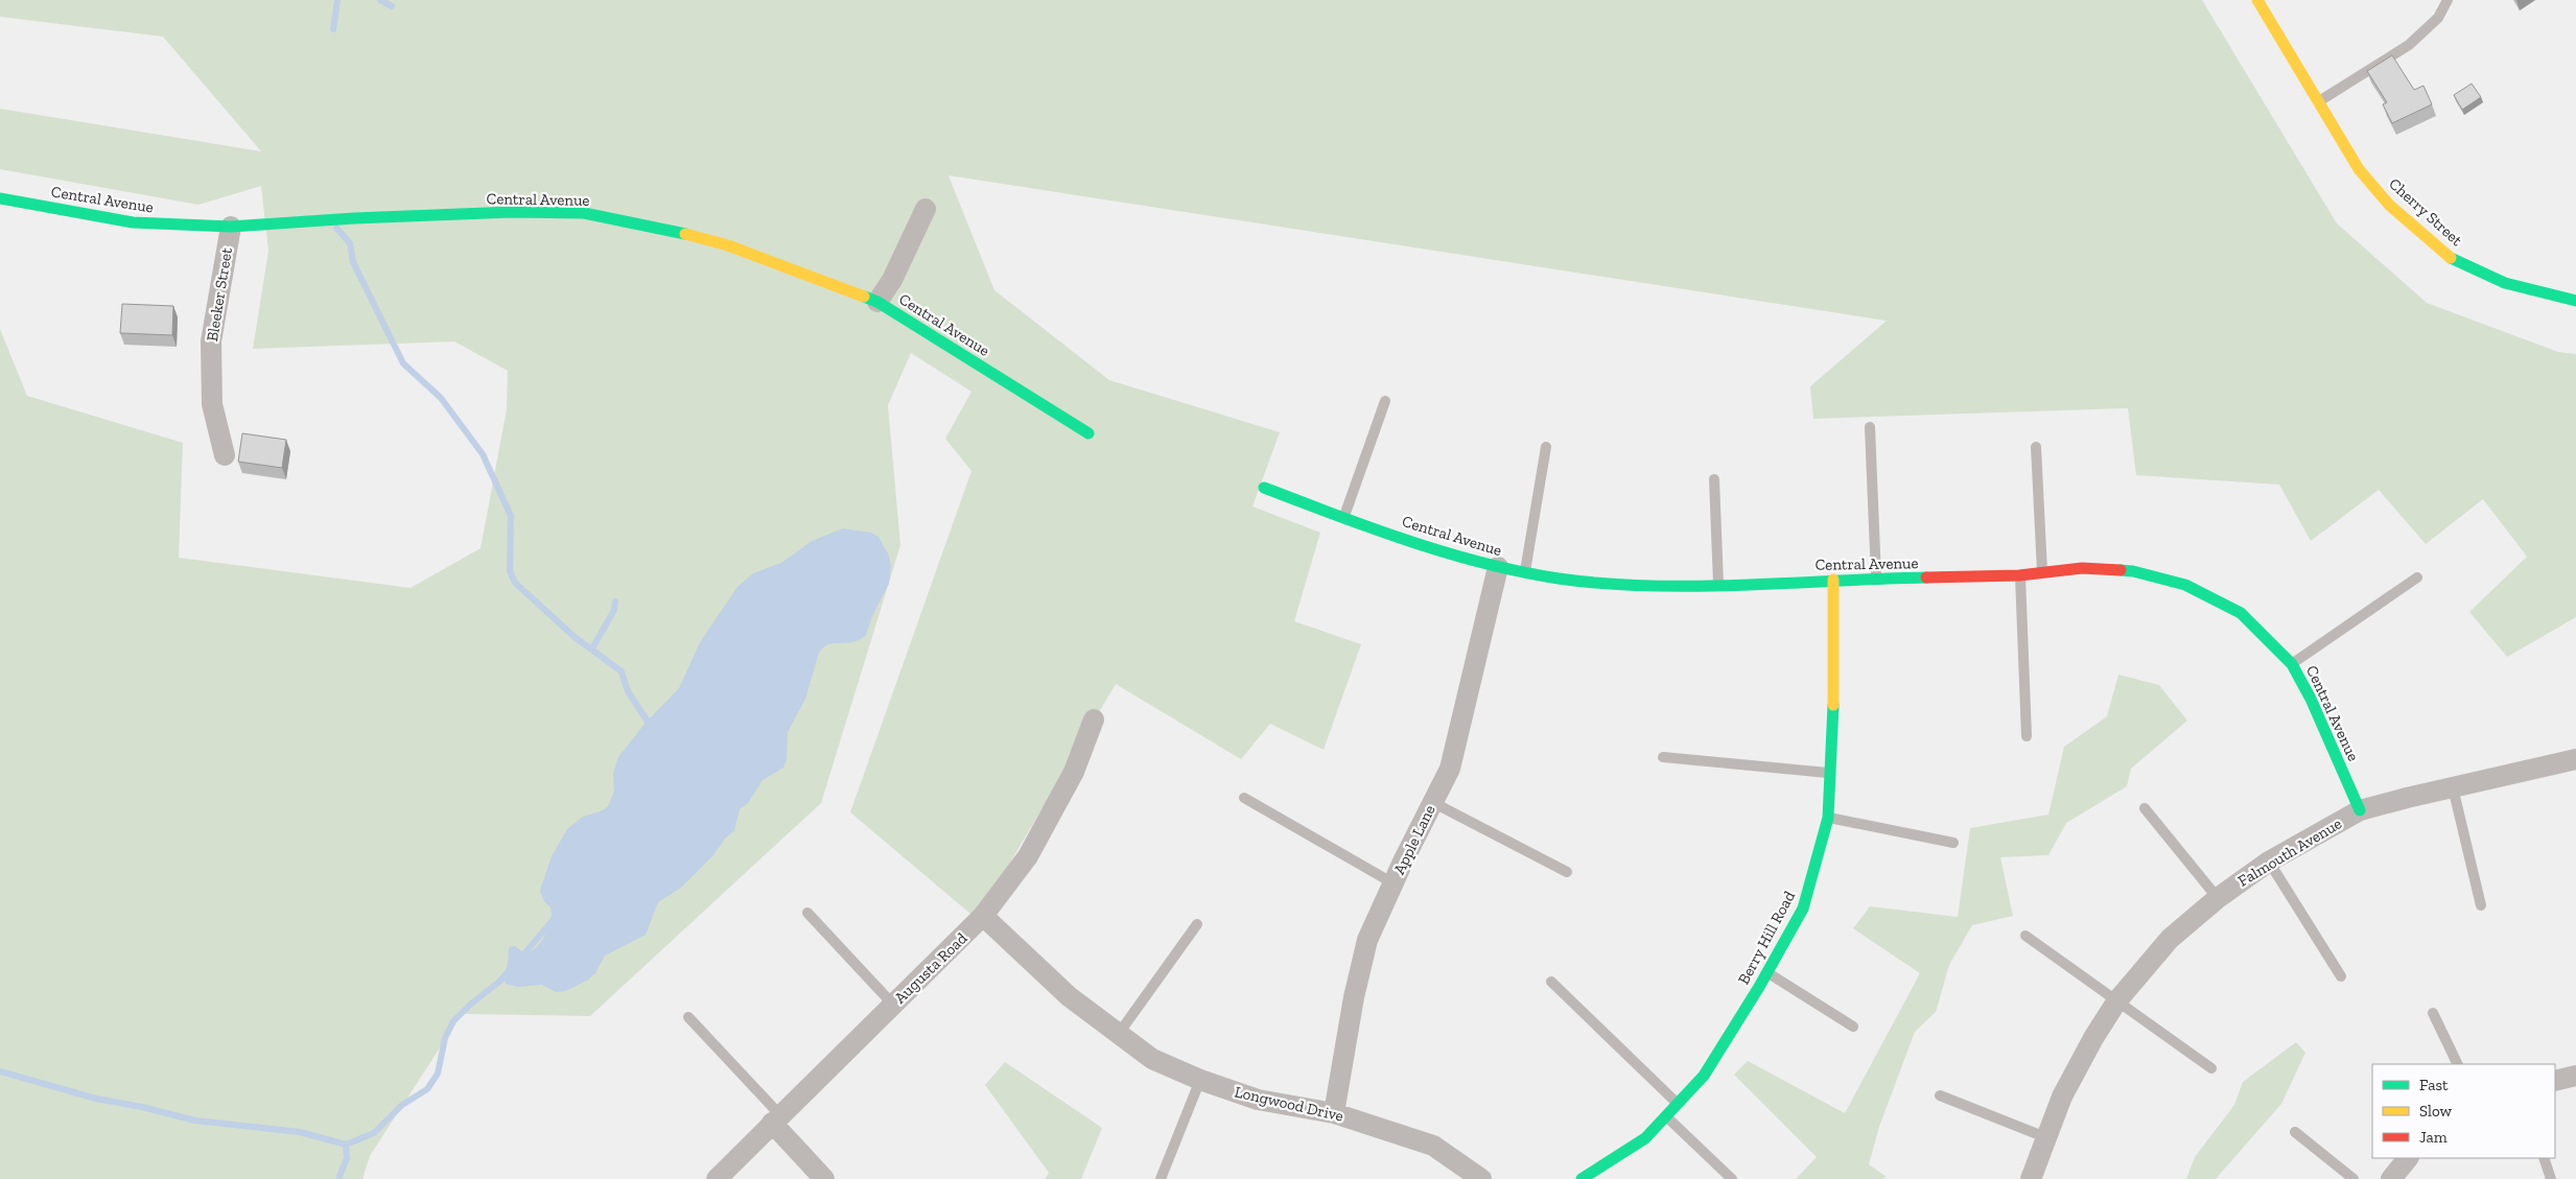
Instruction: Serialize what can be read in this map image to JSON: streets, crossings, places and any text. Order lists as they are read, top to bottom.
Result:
{
  "streets": {
    "street": [
      "Central Avenue",
      "Cherry Street",
      "Bleeker Street",
      "Apple Lane",
      "Falmouth Avenue",
      "Berry Hill Road",
      "Augusta Road",
      "Longwood Drive"
    ]
  },
  "crossings": [
    ["Central Avenue", "Bleeker Street"],
    ["Central Avenue", "Apple Lane"],
    ["Central Avenue", "Falmouth Avenue"],
    ["Central Avenue", "Berry Hill Road"],
    ["Apple Lane", "Longwood Drive"],
    ["Augusta Road", "Longwood Drive"]
  ],
  "legend": ["Fast", "Slow", "Jam"]
}
